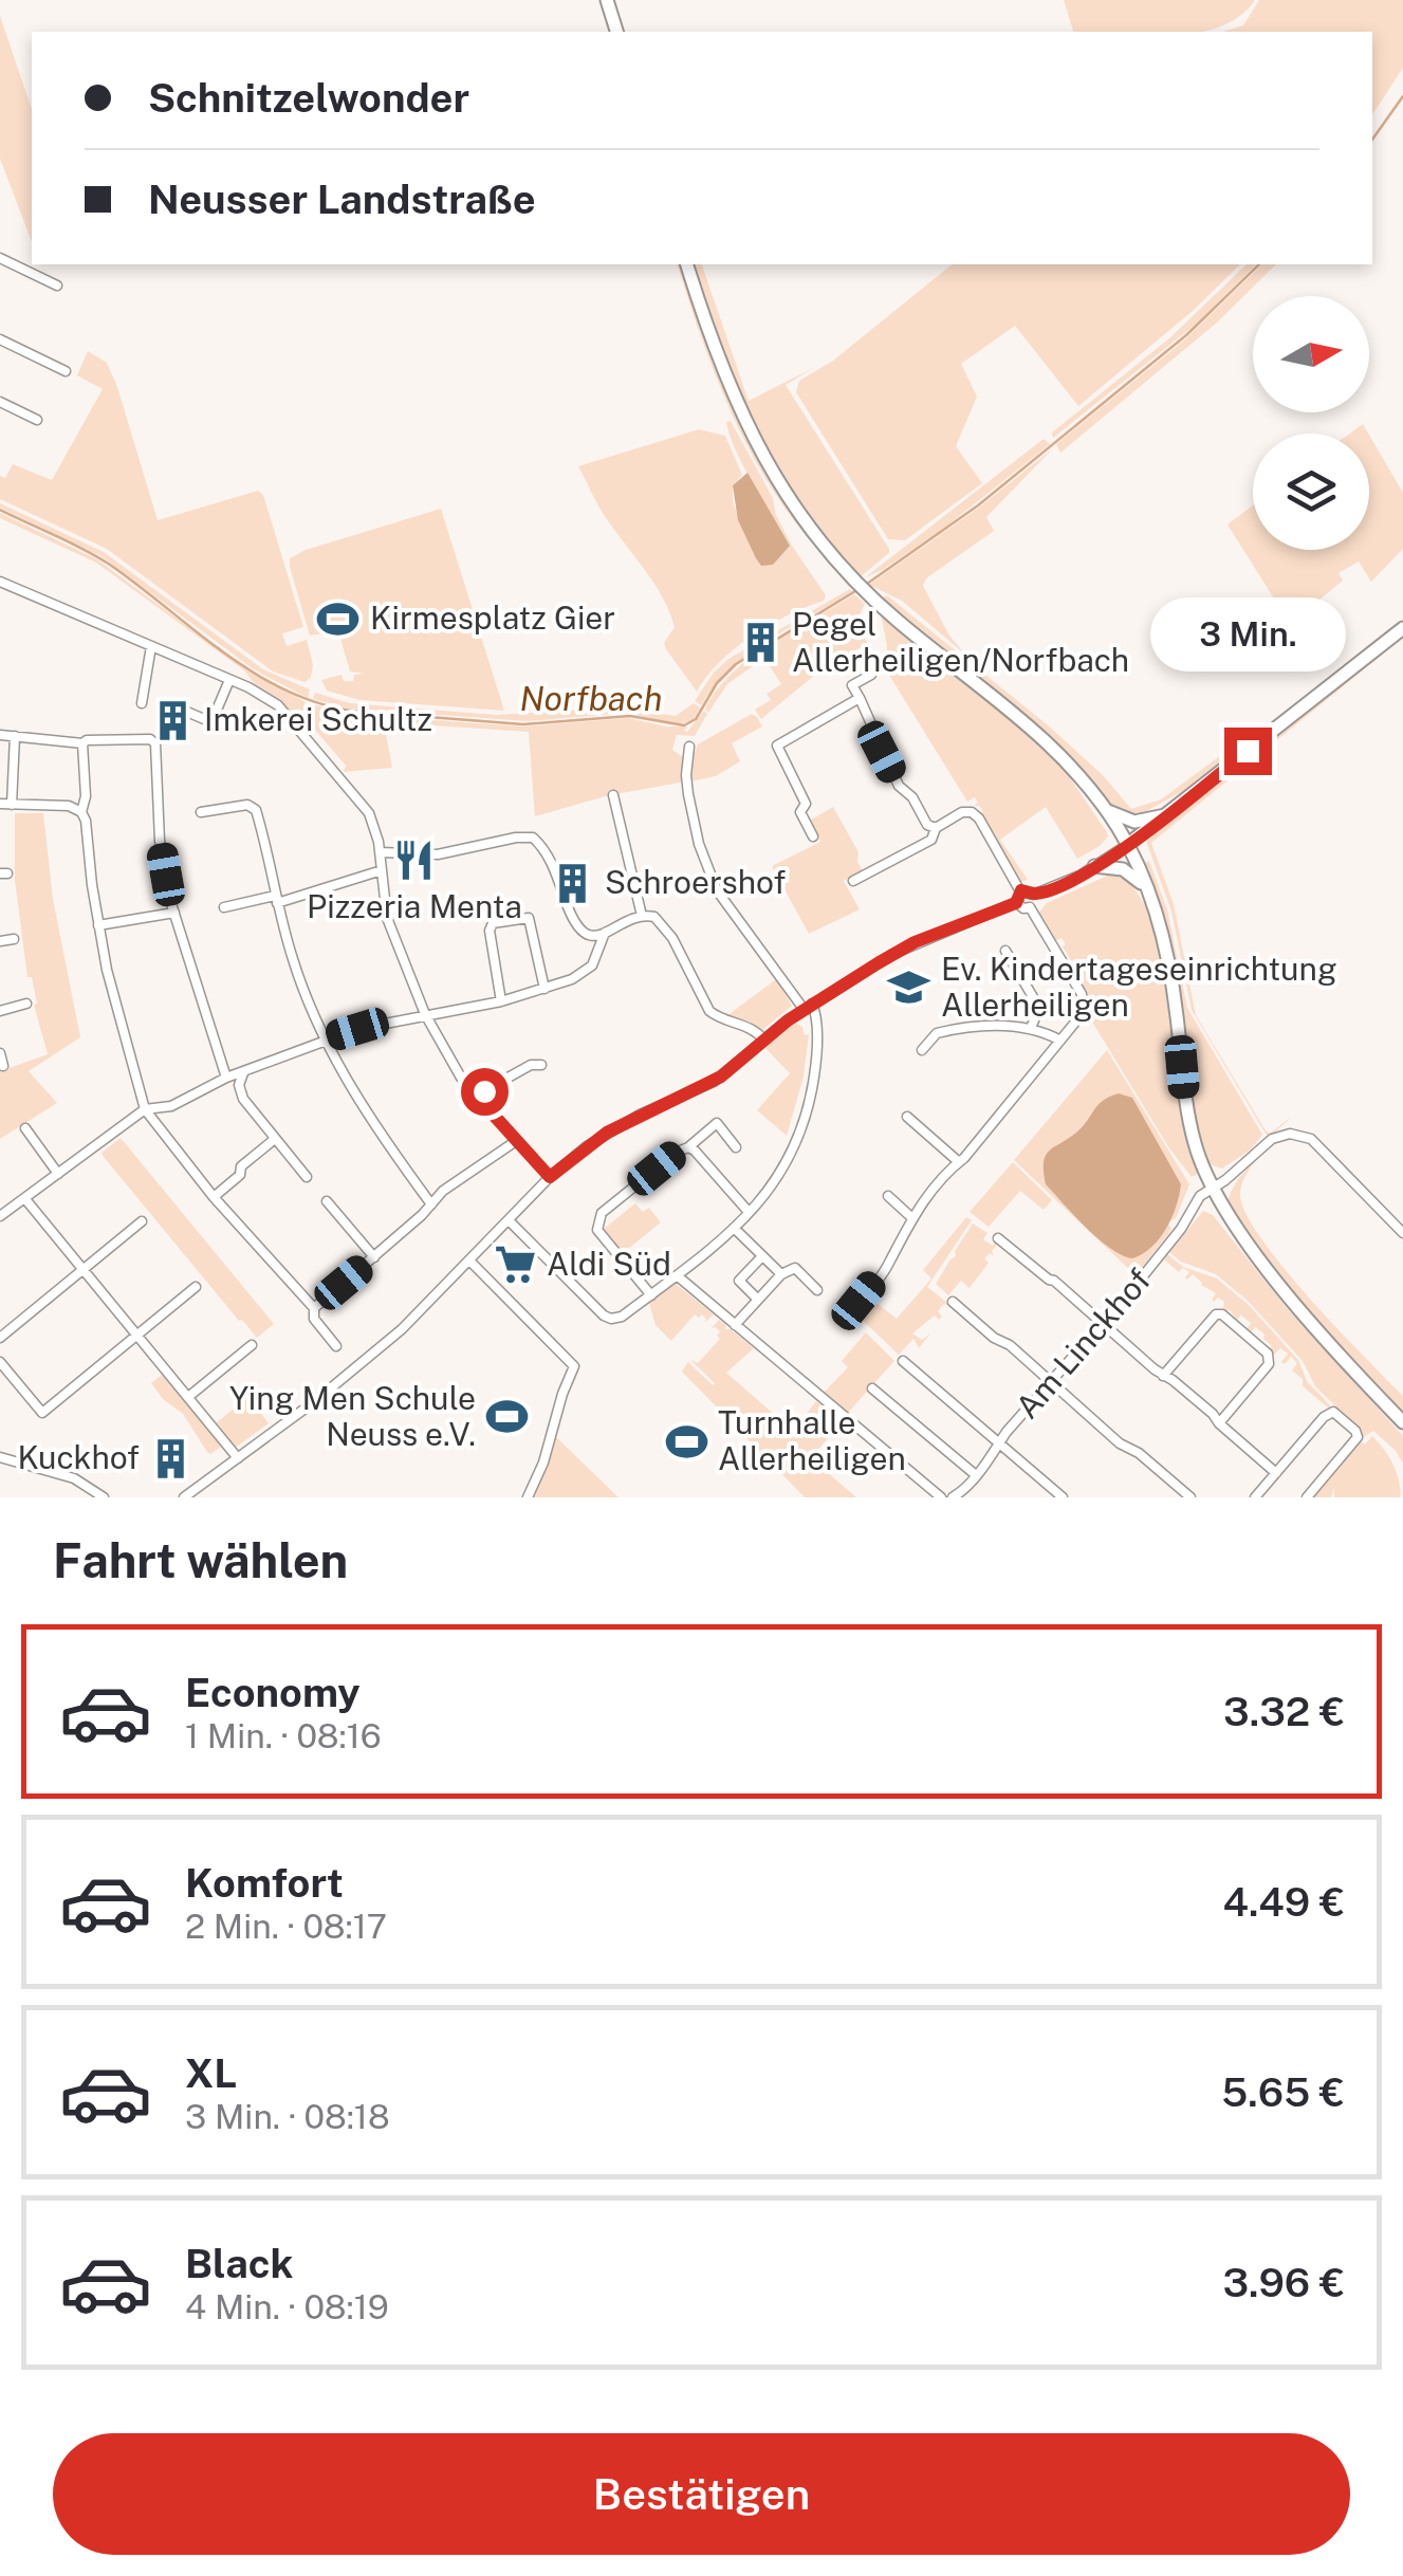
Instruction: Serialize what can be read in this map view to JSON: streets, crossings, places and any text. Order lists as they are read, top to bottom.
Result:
{
  "streets": {
    "street": ["Am Linckhof"]
  },
  "water": ["Norfbach"],
  "places": {
    "sports": ["Kirmesplatz Gier", "Ying Men Schule Neuss e.V.", "Turnhalle Allerheiligen"],
    "building": [
      "Pegel Allerheiligen/Norfbach",
      "Imkerei Schultz",
      "Schroershof",
      "Kuckhof"
    ],
    "restaurant": ["Pizzeria Menta"],
    "school or university": ["Ev. Kindertageseinrichtung Allerheiligen"],
    "supermarket": ["Aldi Süd"]
  },
  "north": "right",
  "page": {
    "banner": ["Schnitzelwonder", "Neusser Landstraße"],
    "bubble": "3 Min.",
    "heading": "Fahrt wählen",
    "list": [
      {
        "name": "Economy",
        "note": "1 Min. · 08:16",
        "value": "3.32 €"
      },
      {
        "name": "Komfort",
        "note": "2 Min. · 08:17",
        "value": "4.49 €"
      },
      {
        "name": "XL",
        "note": "3 Min. · 08:18",
        "value": "5.65 €"
      },
      {
        "name": "Black",
        "note": "4 Min. · 08:19",
        "value": "3.96 €"
      }
    ],
    "buttons": "Bestätigen"
  }
}
